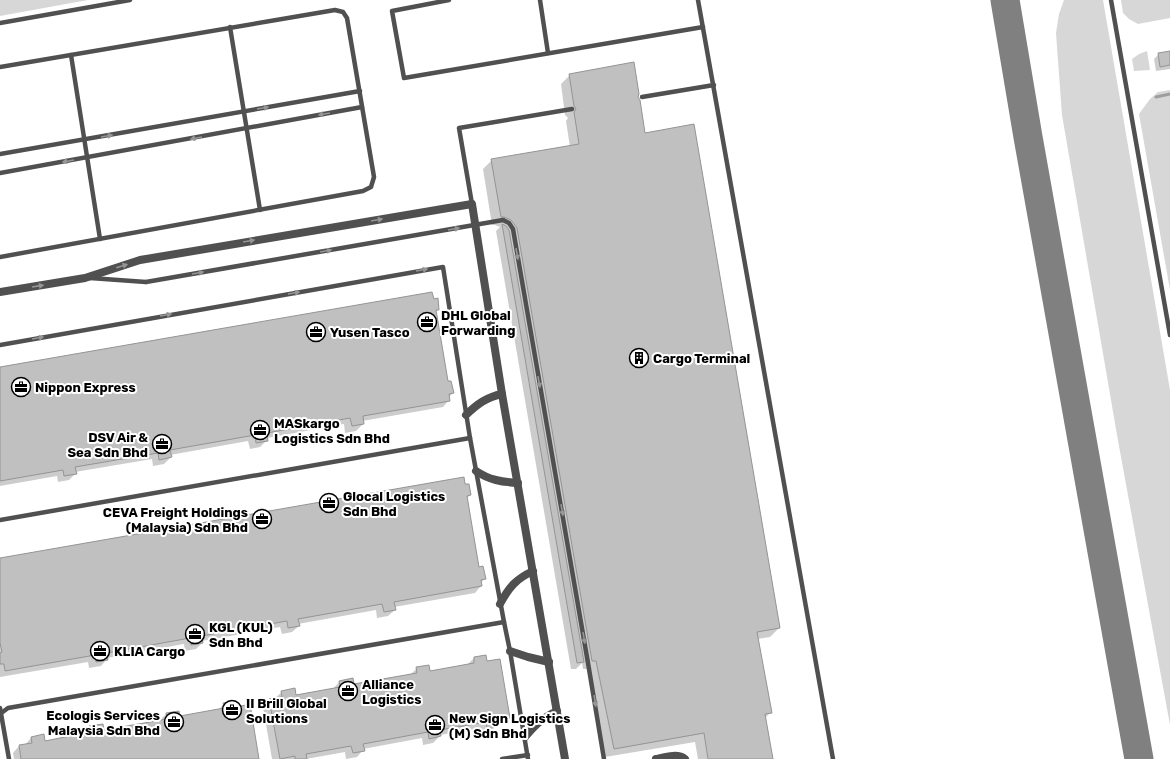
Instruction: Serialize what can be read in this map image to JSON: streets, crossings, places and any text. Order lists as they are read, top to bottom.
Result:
{
  "places": {
    "office": [
      "DHL Global Forwarding",
      "Yusen Tasco",
      "Nippon Express",
      "MASkargo Logistics Sdn Bhd",
      "DSV Air & Sea Sdn Bhd",
      "Glocal Logistics Sdn Bhd",
      "CEVA Freight Holdings (Malaysia) Sdn Bhd",
      "KGL (KUL) Sdn Bhd",
      "KLIA Cargo",
      "Alliance Logistics",
      "II Brill Global Solutions",
      "Ecologis Services Malaysia Sdn Bhd",
      "New Sign Logistics (M) Sdn Bhd"
    ],
    "building": ["Cargo Terminal"]
  }
}
